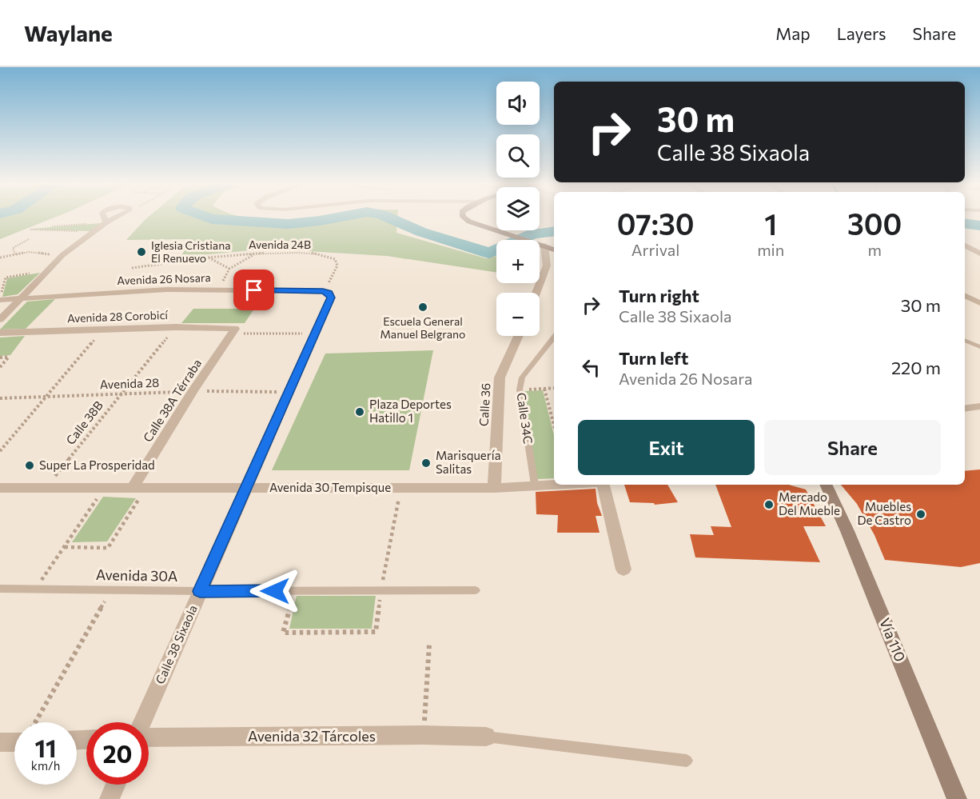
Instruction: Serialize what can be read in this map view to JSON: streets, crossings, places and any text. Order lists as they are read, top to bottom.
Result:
{
  "streets": {
    "main road": ["Vía 110"],
    "street": [
      "Avenida 26 Nosara",
      "Avenida 28 Corobicí",
      "Calle 38A Térraba",
      "Calle 36",
      "Avenida 30 Tempisque",
      "Calle 38 Sixaola",
      "Avenida 32 Tárcoles"
    ],
    "lane": ["Calle 34C", "Avenida 30A"],
    "path": ["Avenida 24B", "Avenida 28", "Calle 38B"]
  },
  "crossings": [
    ["Avenida 24B", "Avenida 26 Nosara"],
    ["Avenida 24B", "Calle 38 Sixaola"],
    ["Avenida 26 Nosara", "Calle 38 Sixaola"],
    ["Avenida 28 Corobicí", "Calle 38A Térraba"],
    ["Avenida 28 Corobicí", "Calle 38B"],
    ["Avenida 28", "Calle 38A Térraba"],
    ["Avenida 28", "Calle 38B"],
    ["Avenida 28", "Calle 38 Sixaola"],
    ["Calle 38A Térraba", "Avenida 30 Tempisque"],
    ["Calle 36", "Avenida 30 Tempisque"],
    ["Calle 34C", "Avenida 30 Tempisque"],
    ["Calle 38B", "Avenida 30 Tempisque"],
    ["Avenida 30 Tempisque", "Calle 38 Sixaola"],
    ["Avenida 30A", "Calle 38 Sixaola"]
  ],
  "places": [
    "Iglesia Cristiana El Renuevo",
    "Escuela General Manuel Belgrano",
    "Plaza Deportes Hatillo 1",
    "Marisquería Salitas",
    "Super La Prosperidad",
    "Mercado Del Mueble",
    "Muebles De Castro"
  ],
  "page": {
    "header": "Waylane",
    "nav": ["Map", "Layers", "Share"],
    "map_buttons": ["+", "−"],
    "turn": ["30 m", "Calle 38 Sixaola"],
    "eta": [
      "07:30",
      "Arrival",
      "1",
      "min",
      "300",
      "m"
    ],
    "list": [
      {
        "name": "Turn right",
        "note": "Calle 38 Sixaola",
        "value": "30 m"
      },
      {
        "name": "Turn left",
        "note": "Avenida 26 Nosara",
        "value": "220 m"
      }
    ],
    "buttons": ["Exit", "Share"],
    "speed": "11 km/h",
    "limit": "20"
  }
}
